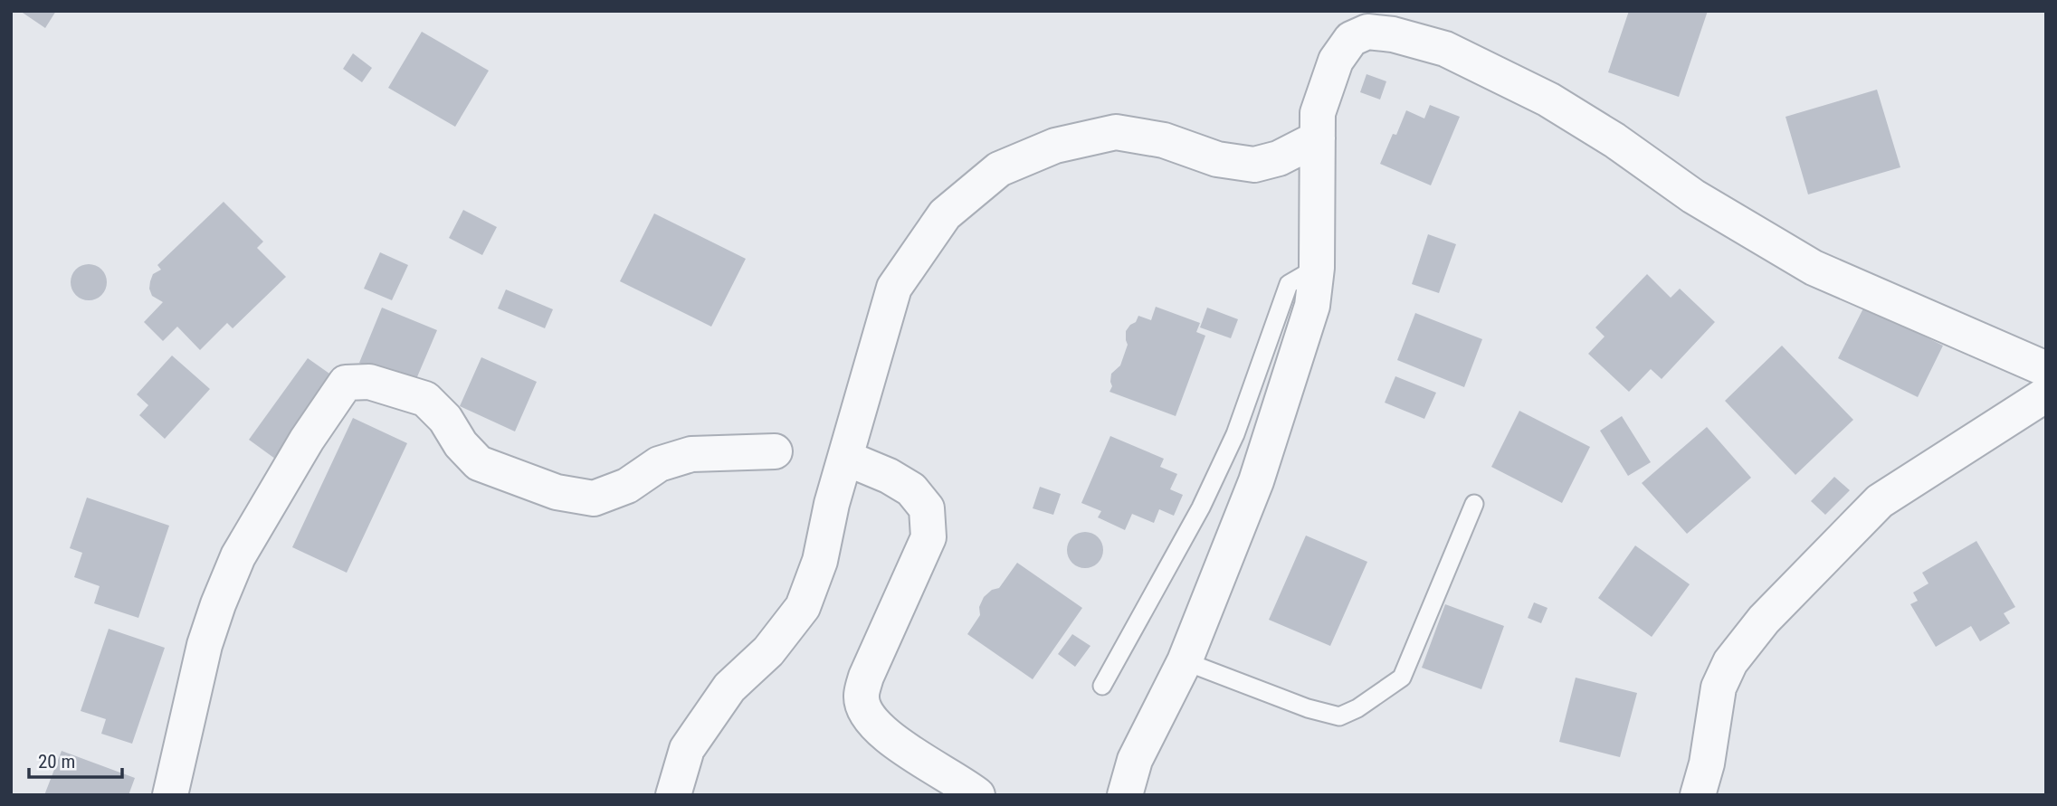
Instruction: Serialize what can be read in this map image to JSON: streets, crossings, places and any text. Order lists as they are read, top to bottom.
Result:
{
  "scale_bar": "20 m"
}
